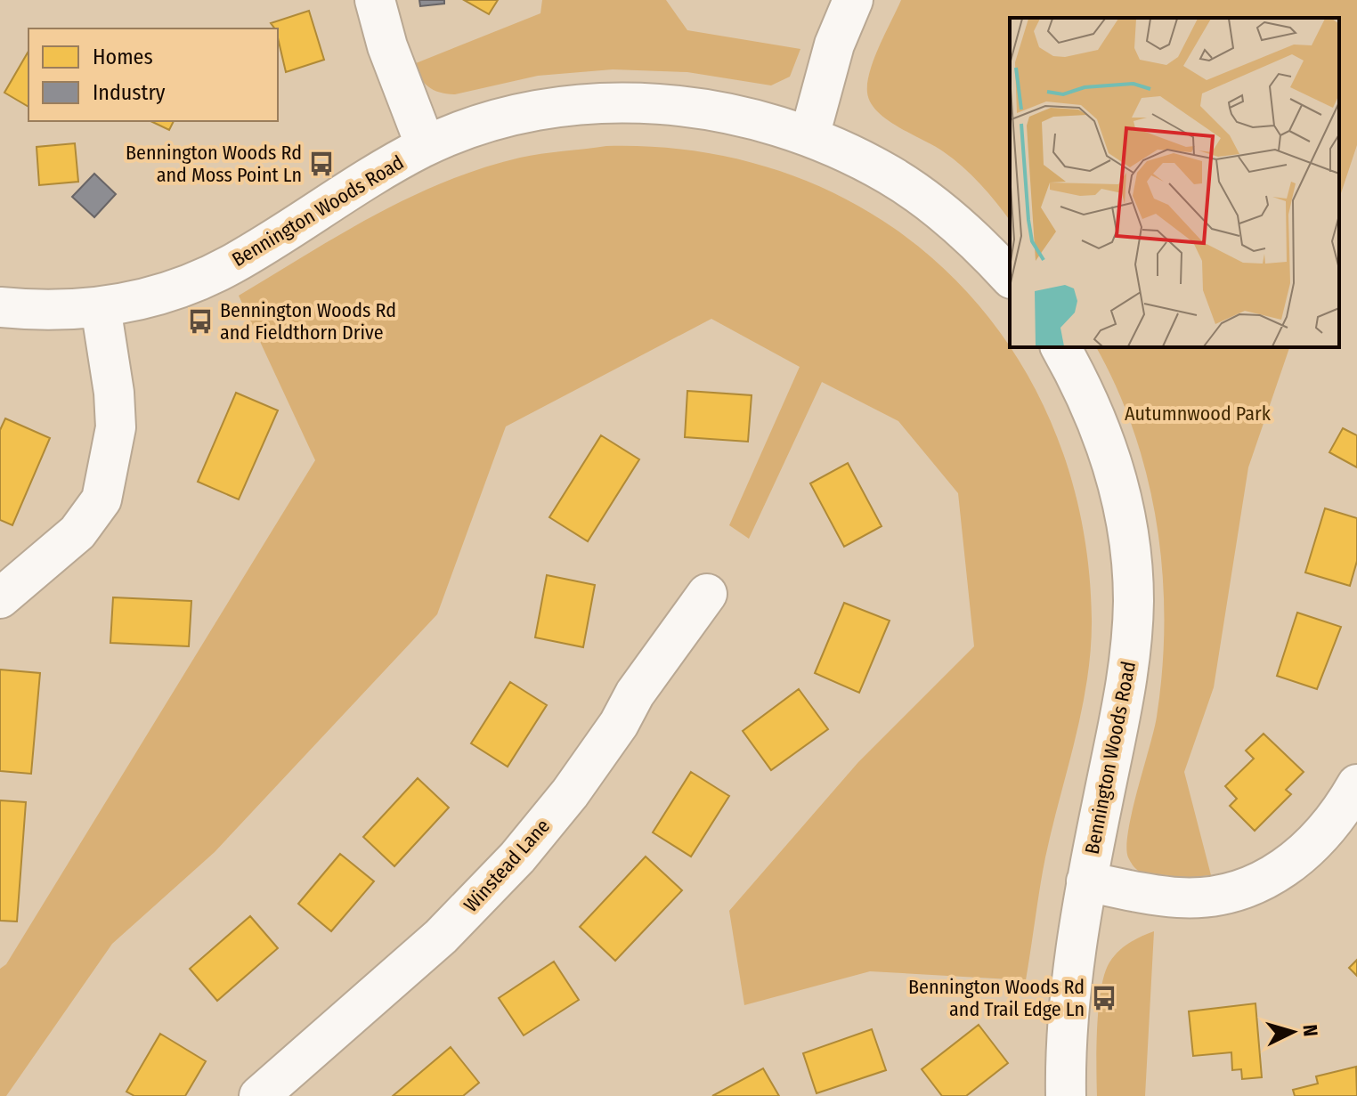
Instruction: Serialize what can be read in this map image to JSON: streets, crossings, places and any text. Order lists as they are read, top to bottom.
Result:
{
  "streets": {
    "street": ["Bennington Woods Road", "Winstead Lane"]
  },
  "parks": ["Autumnwood Park"],
  "places": {
    "bus stop": ["Bennington Woods Rd and Moss Point Ln", "Bennington Woods Rd and Fieldthorn Drive", "Bennington Woods Rd and Trail Edge Ln"]
  },
  "legend": ["Homes", "Industry"],
  "north": "right"
}
